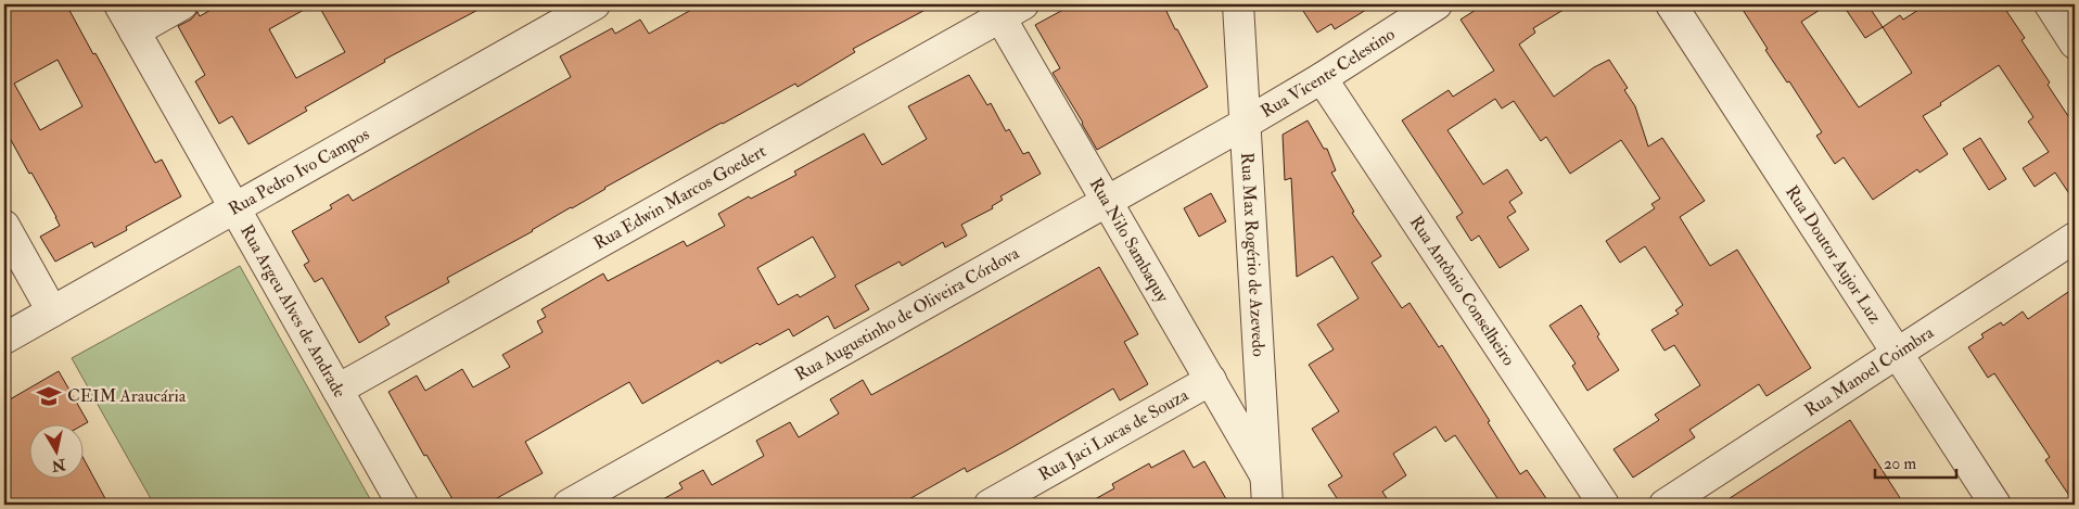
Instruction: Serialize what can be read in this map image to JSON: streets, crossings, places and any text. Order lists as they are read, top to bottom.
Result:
{
  "streets": {
    "street": [
      "Rua Vicente Celestino",
      "Rua Pedro Ivo Campos",
      "Rua Edwin Marcos Goedert",
      "Rua Nilo Sambaquy",
      "Rua Doutor Aujor Luz",
      "Rua Max Rogério de Azevedo",
      "Rua Antônio Conselheiro",
      "Rua Argeu Alves de Andrade",
      "Rua Augustinho de Oliveira Córdova",
      "Rua Manoel Coimbra",
      "Rua Jaci Lucas de Souza"
    ]
  },
  "crossings": [
    ["Rua Vicente Celestino", "Rua Max Rogério de Azevedo"],
    ["Rua Vicente Celestino", "Rua Antônio Conselheiro"],
    ["Rua Vicente Celestino", "Rua Augustinho de Oliveira Córdova"],
    ["Rua Pedro Ivo Campos", "Rua Argeu Alves de Andrade"],
    ["Rua Edwin Marcos Goedert", "Rua Nilo Sambaquy"],
    ["Rua Edwin Marcos Goedert", "Rua Argeu Alves de Andrade"],
    ["Rua Nilo Sambaquy", "Rua Max Rogério de Azevedo"],
    ["Rua Nilo Sambaquy", "Rua Augustinho de Oliveira Córdova"],
    ["Rua Nilo Sambaquy", "Rua Jaci Lucas de Souza"],
    ["Rua Doutor Aujor Luz", "Rua Manoel Coimbra"],
    ["Rua Max Rogério de Azevedo", "Rua Augustinho de Oliveira Córdova"]
  ],
  "places": {
    "school or university": ["CEIM Araucária"]
  },
  "scale_bar": "20 m",
  "north": "bottom"
}
